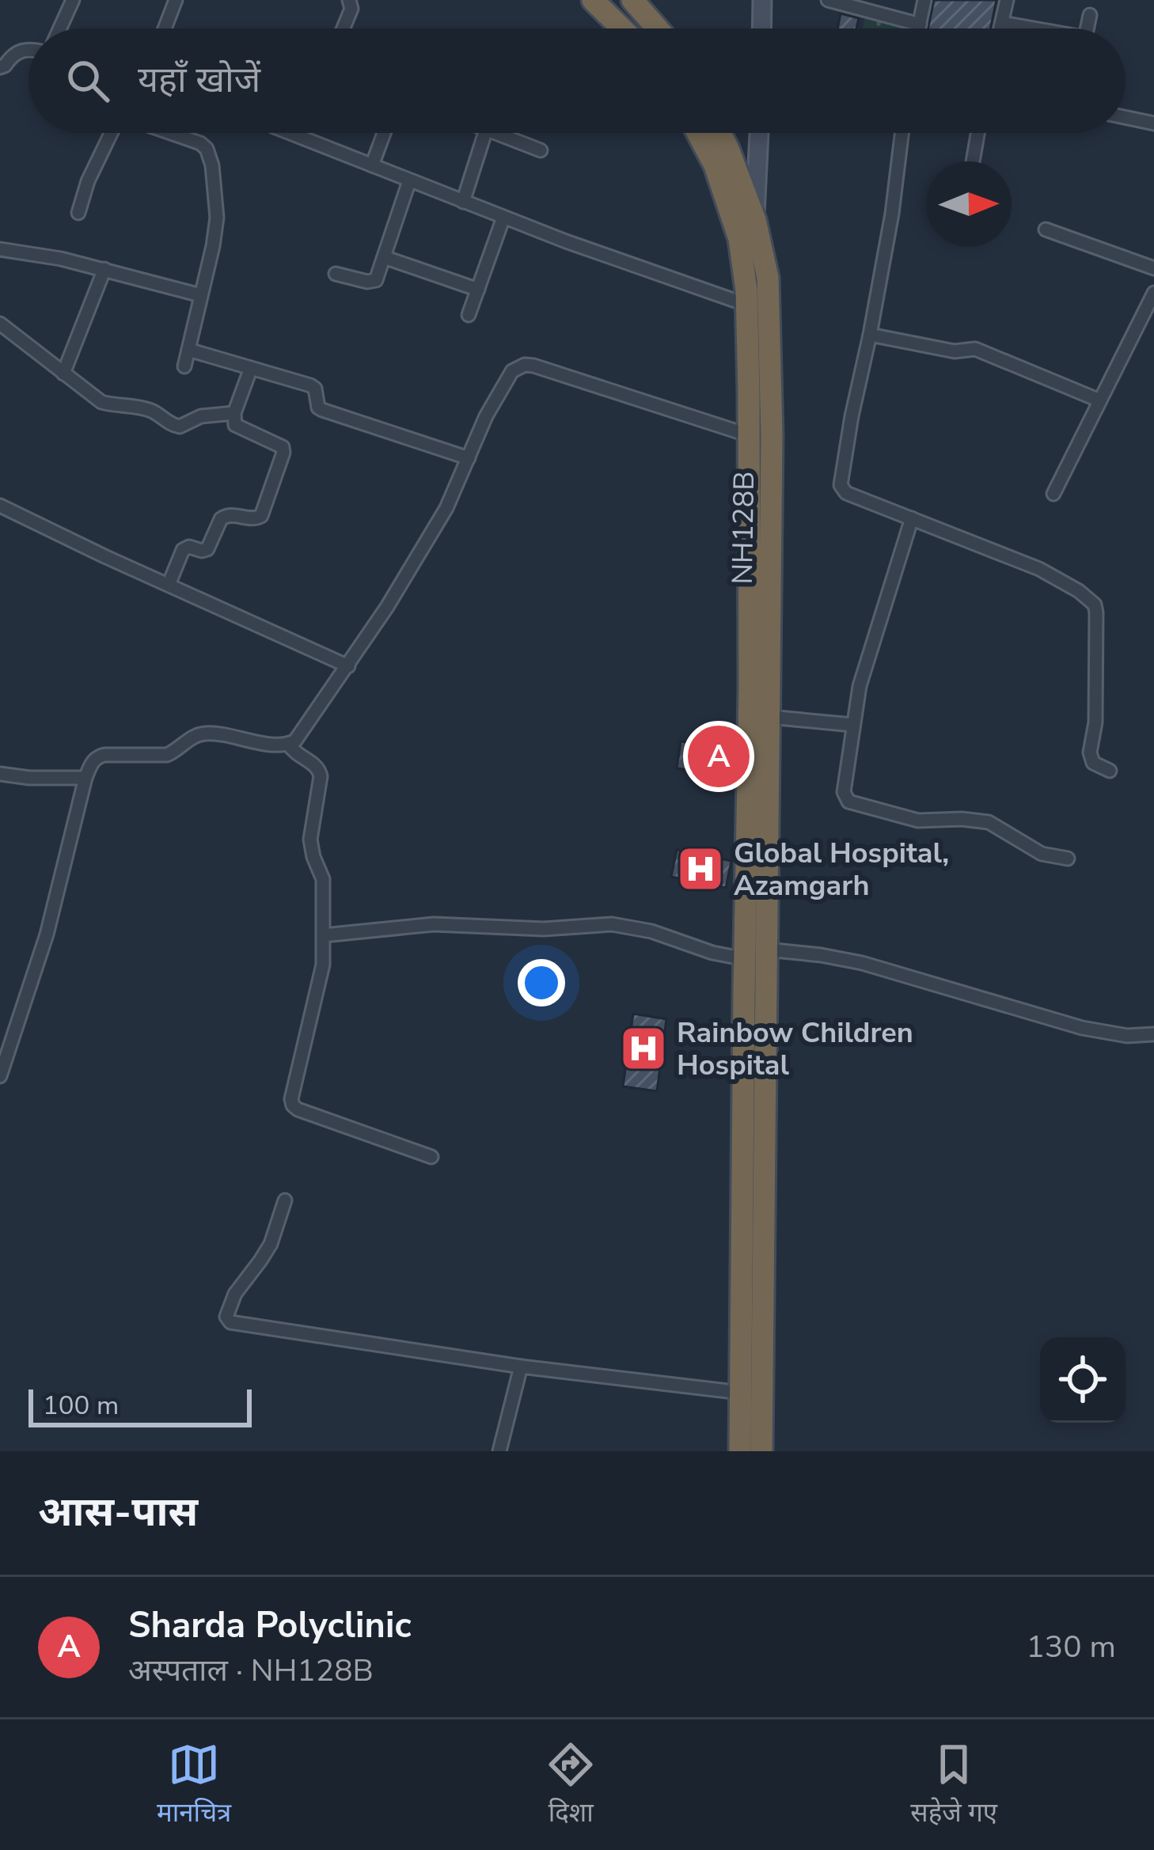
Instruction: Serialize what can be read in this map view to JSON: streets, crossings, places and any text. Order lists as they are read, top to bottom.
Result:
{
  "streets": {
    "highway": ["NH128B"]
  },
  "places": {
    "hospital": ["Global Hospital, Azamgarh", "Rainbow Children Hospital"]
  },
  "scale_bar": "100 m",
  "north": "right",
  "page": {
    "search": "यहाँ खोजें",
    "pins": "A",
    "scale": "100 m",
    "heading": "आस-पास",
    "list": [
      {
        "mark": "A",
        "name": "Sharda Polyclinic",
        "note": "अस्पताल · NH128B",
        "value": "130 m"
      }
    ],
    "nav": ["मानचित्र", "दिशा", "सहेजे गए"]
  }
}
